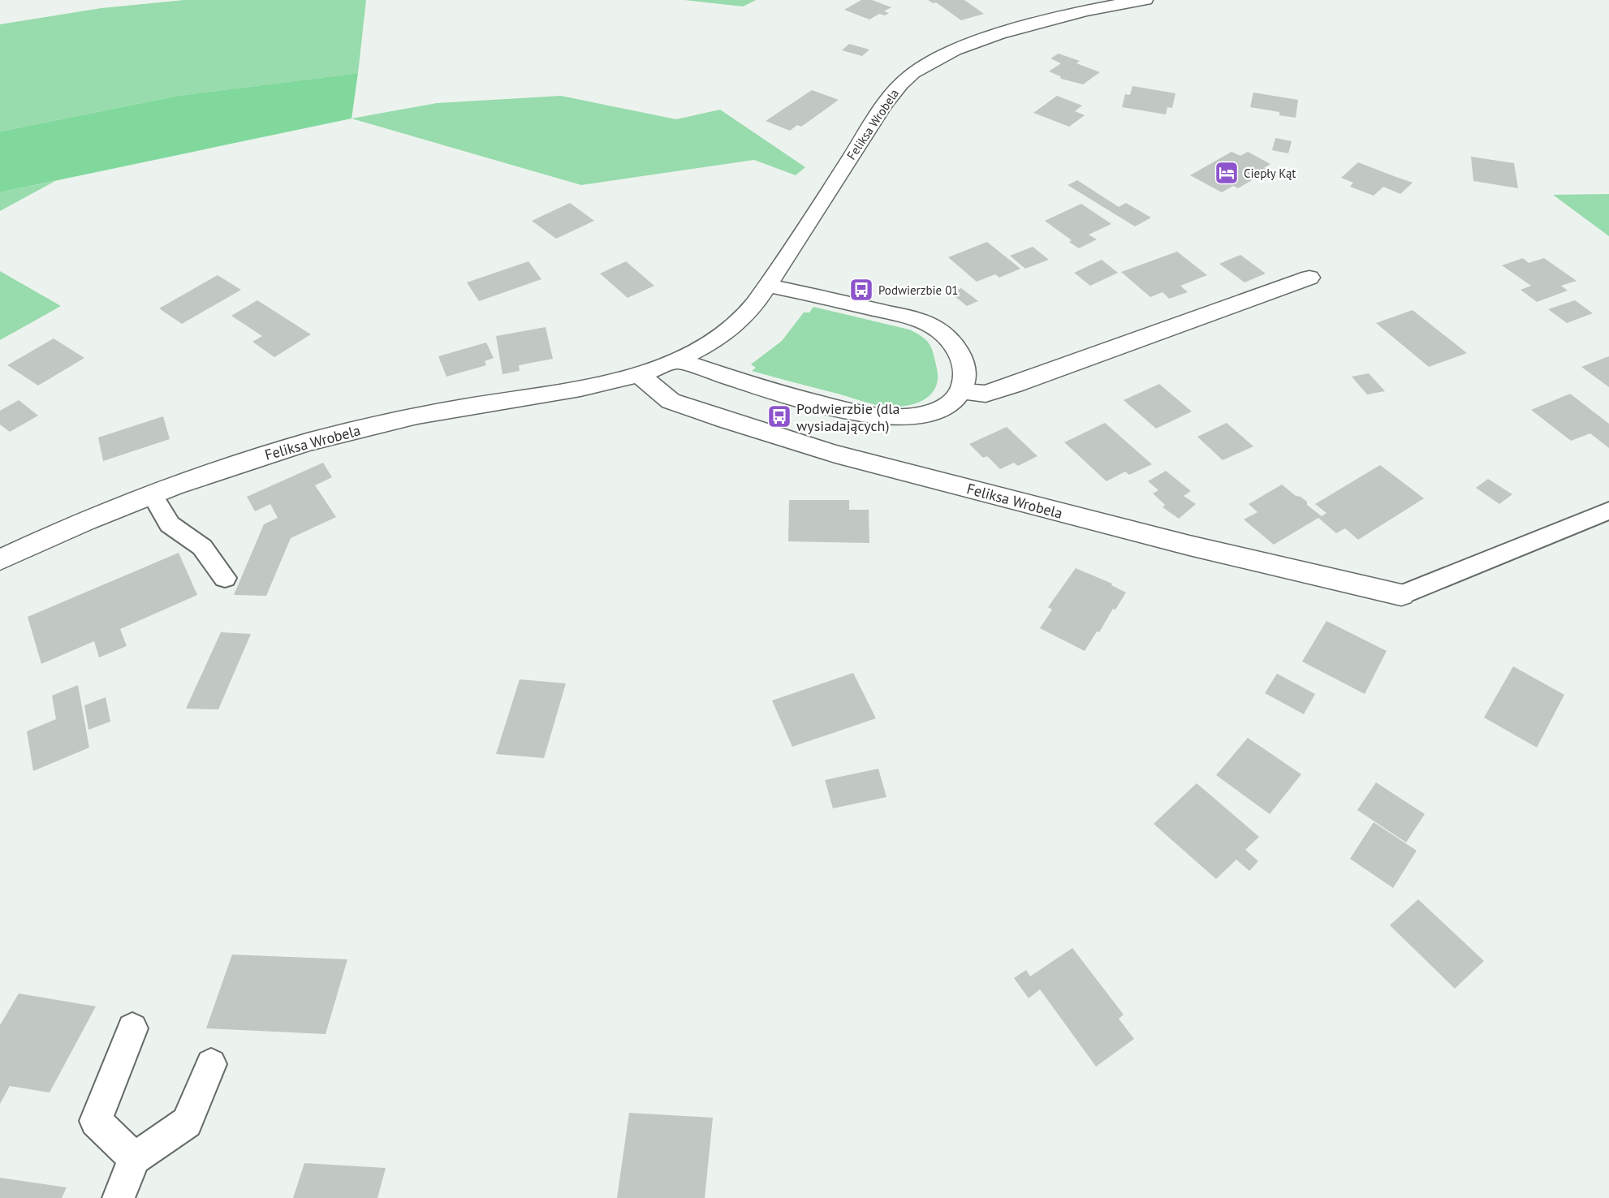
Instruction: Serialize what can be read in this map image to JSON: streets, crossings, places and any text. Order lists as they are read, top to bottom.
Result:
{
  "streets": {
    "street": ["Feliksa Wrobela"]
  },
  "places": {
    "hotel": ["Ciepły Kąt"],
    "bus stop": ["Podwierzbie 01", "Podwierzbie (dla wysiadających)"]
  }
}
